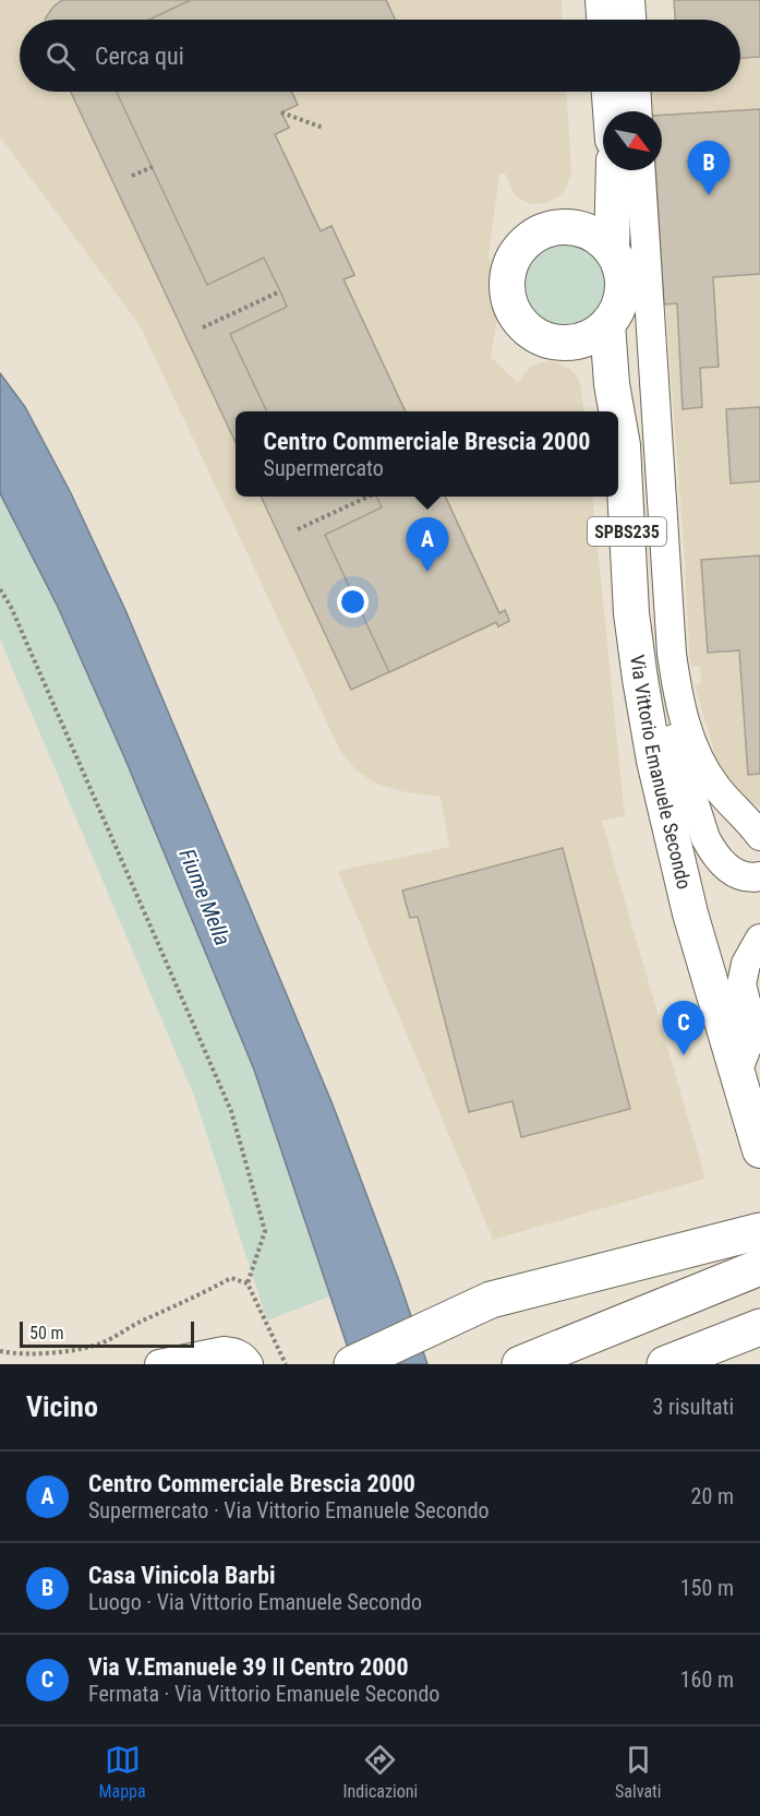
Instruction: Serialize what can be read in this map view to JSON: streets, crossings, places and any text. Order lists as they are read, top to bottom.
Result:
{
  "streets": {
    "main road": ["SPBS235", "Via Vittorio Emanuele Secondo"]
  },
  "water": ["Fiume Mella"],
  "scale_bar": "50 m",
  "north": "bottom right",
  "page": {
    "search": "Cerca qui",
    "pins": ["B", "A", "C"],
    "popup": ["Centro Commerciale Brescia 2000", "Supermercato"],
    "scale": "50 m",
    "heading": ["Vicino", "3 risultati"],
    "list": [
      {
        "mark": "A",
        "name": "Centro Commerciale Brescia 2000",
        "note": "Supermercato · Via Vittorio Emanuele Secondo",
        "value": "20 m"
      },
      {
        "mark": "B",
        "name": "Casa Vinicola Barbi",
        "note": "Luogo · Via Vittorio Emanuele Secondo",
        "value": "150 m"
      },
      {
        "mark": "C",
        "name": "Via V.Emanuele 39 II Centro 2000",
        "note": "Fermata · Via Vittorio Emanuele Secondo",
        "value": "160 m"
      }
    ],
    "nav": ["Mappa", "Indicazioni", "Salvati"]
  }
}
